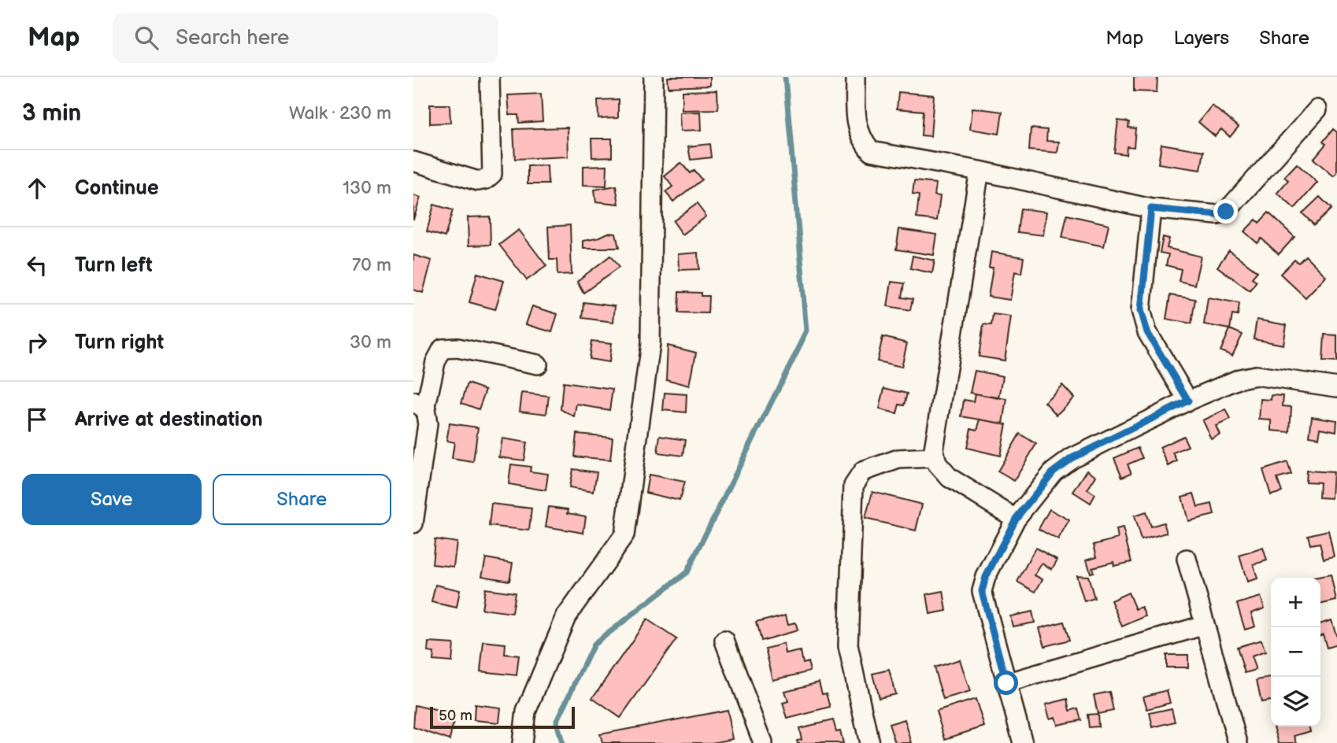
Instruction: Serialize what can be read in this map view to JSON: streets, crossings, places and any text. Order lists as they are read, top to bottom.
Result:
{
  "scale_bar": "50 m",
  "page": {
    "header": "Map",
    "search": "Search here",
    "nav": ["Map", "Layers", "Share"],
    "heading": ["3 min", "Walk · 230 m"],
    "list": [
      ["Continue", "130 m"],
      ["Turn left", "70 m"],
      ["Turn right", "30 m"],
      "Arrive at destination"
    ],
    "buttons": ["Save", "Share"],
    "map_buttons": ["+", "−"],
    "scale": "50 m"
  }
}
